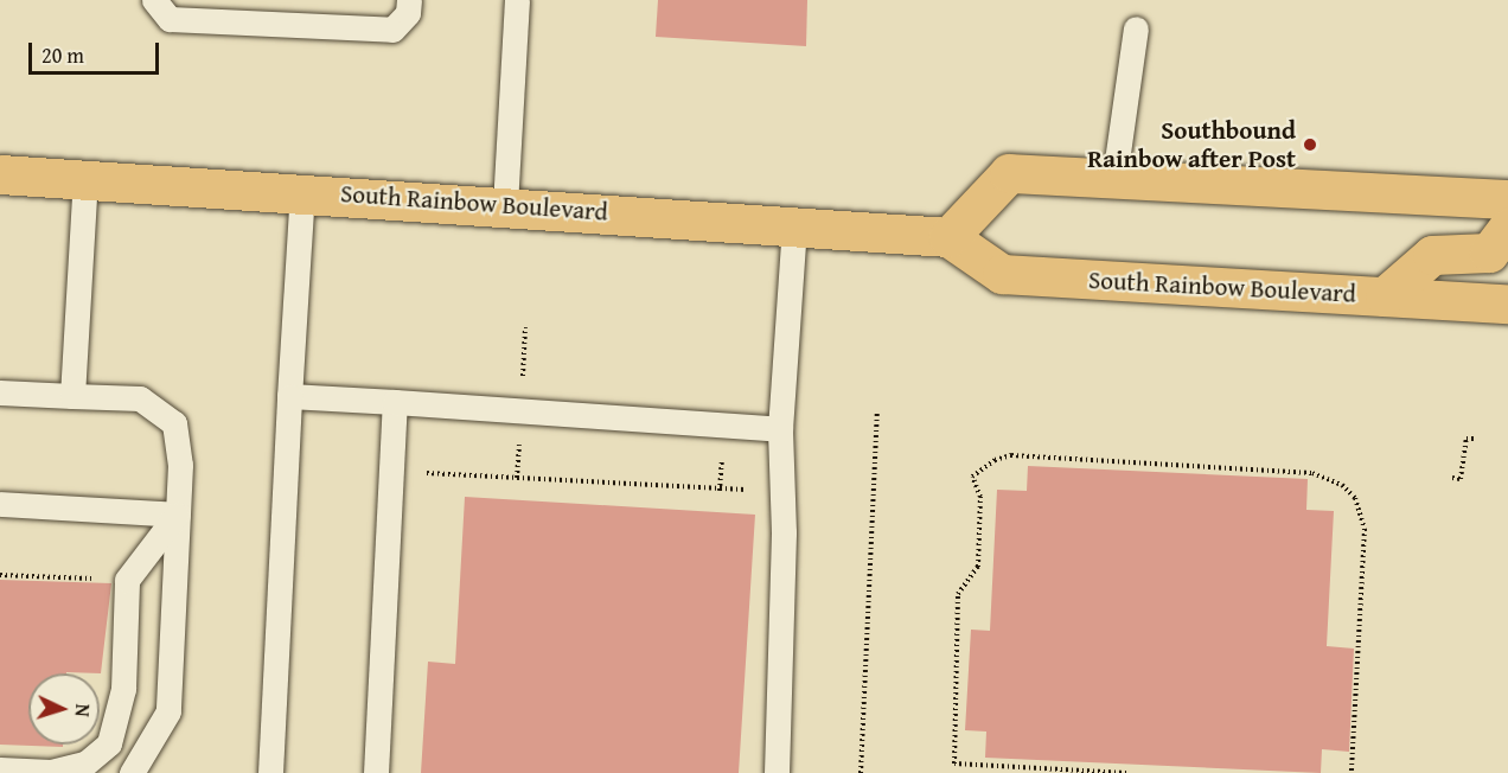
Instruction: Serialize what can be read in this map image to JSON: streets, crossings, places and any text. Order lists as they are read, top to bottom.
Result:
{
  "streets": {
    "main road": ["South Rainbow Boulevard"]
  },
  "places": ["Southbound Rainbow after Post"],
  "scale_bar": "20 m",
  "north": "right"
}
